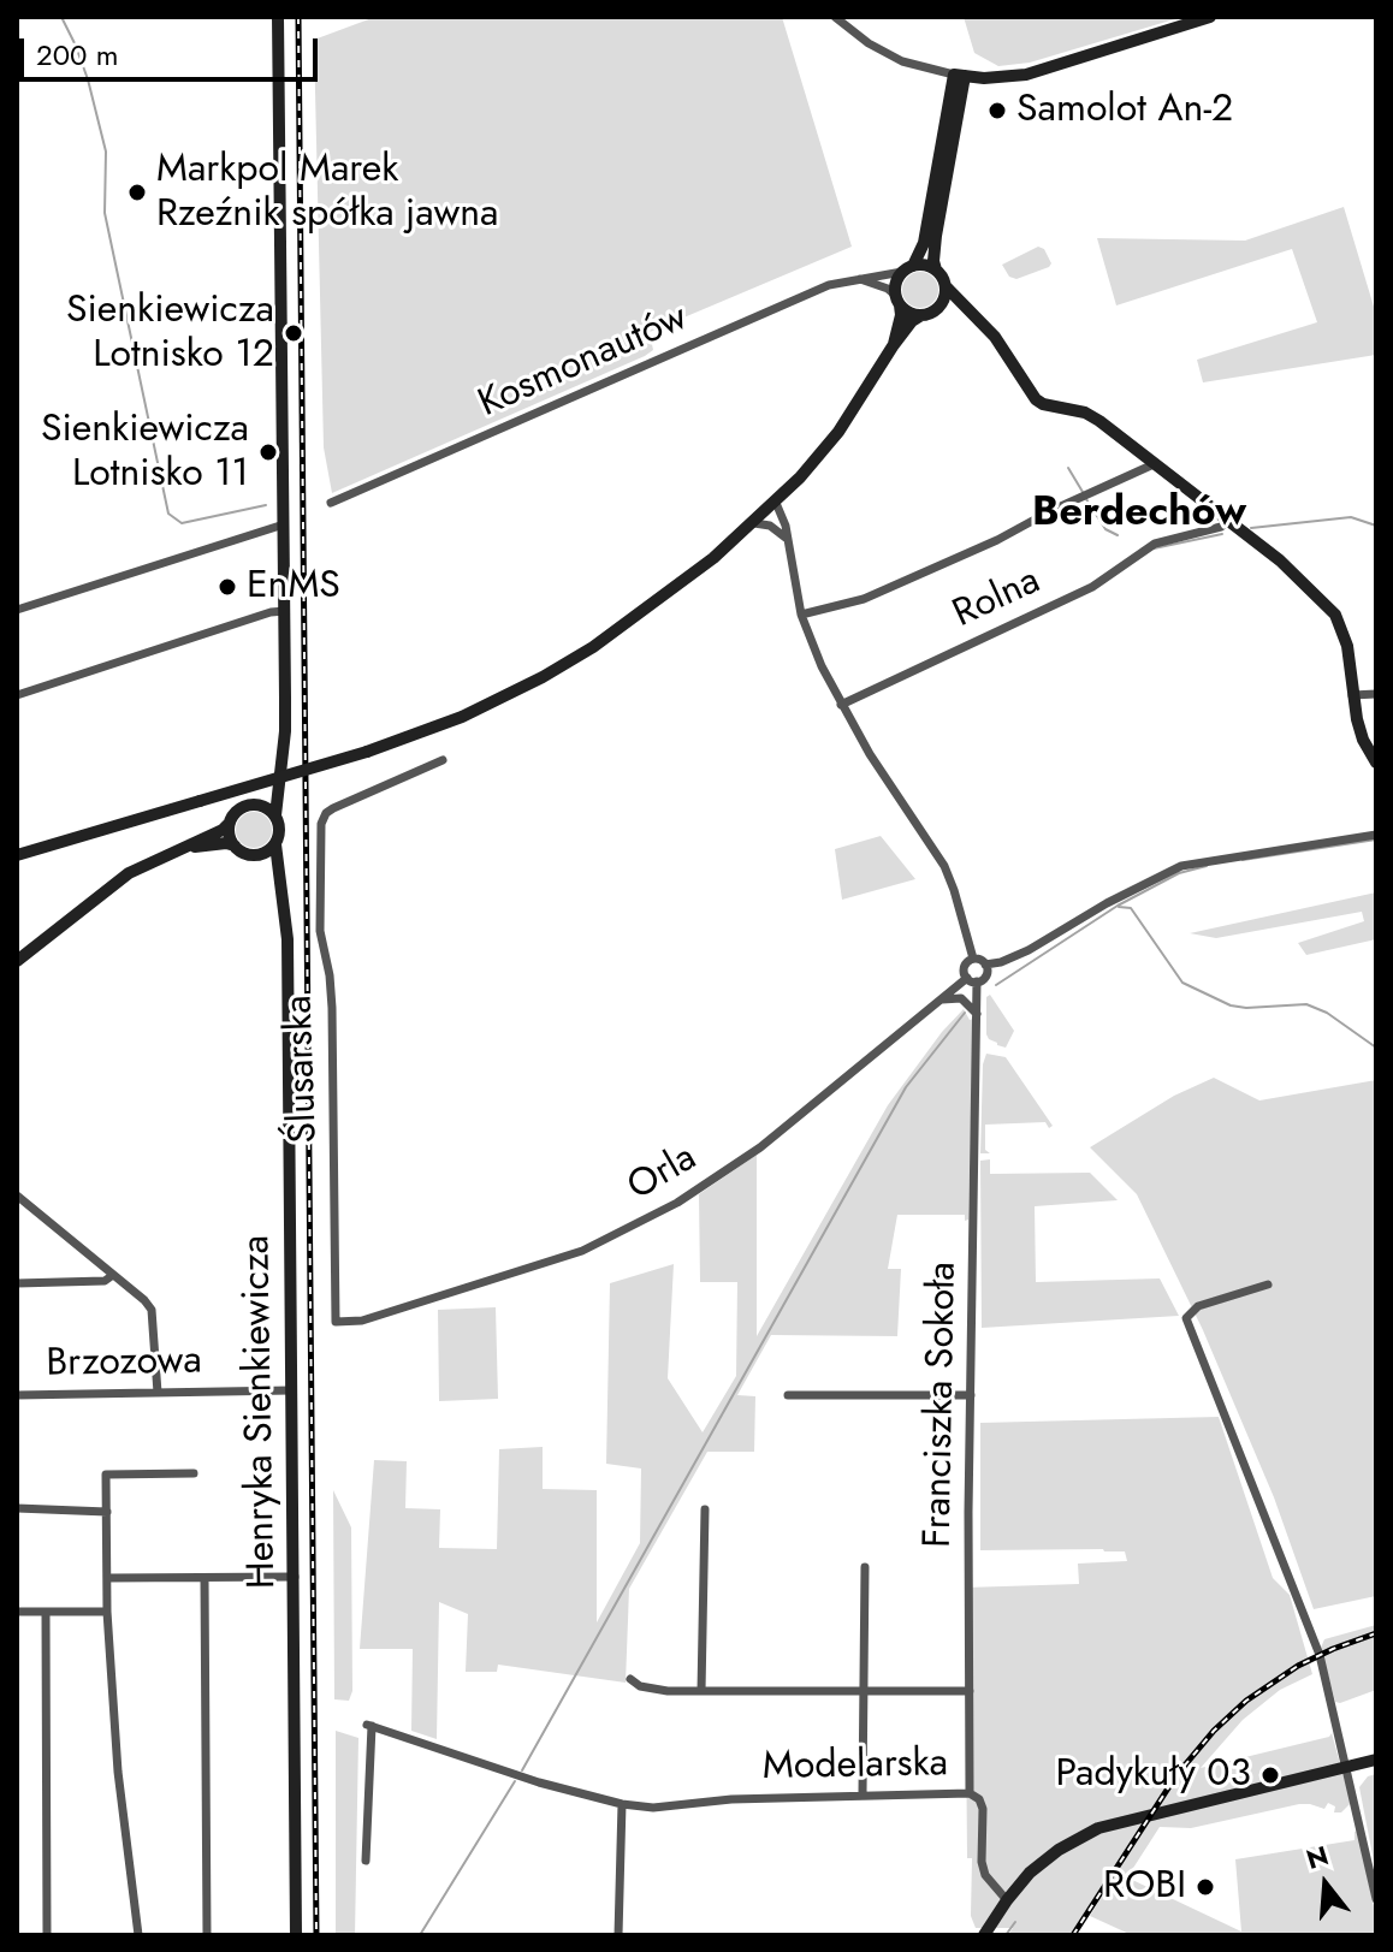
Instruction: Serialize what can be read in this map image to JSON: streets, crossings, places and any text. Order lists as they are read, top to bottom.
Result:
{
  "streets": {
    "main road": ["Henryka Sienkiewicza"],
    "street": [
      "Kosmonautów",
      "Rolna",
      "Ślusarska",
      "Orla",
      "Brzozowa",
      "Franciszka Sokoła",
      "Modelarska"
    ]
  },
  "crossings": [
    ["Ślusarska", "Orla"],
    ["Orla", "Franciszka Sokoła"],
    ["Brzozowa", "Henryka Sienkiewicza"],
    ["Franciszka Sokoła", "Modelarska"]
  ],
  "districts": ["Berdechów"],
  "places": [
    "Samolot An-2",
    "Markpol Marek Rzeźnik spółka jawna",
    "Sienkiewicza Lotnisko 12",
    "Sienkiewicza Lotnisko 11",
    "EnMS",
    "Padykuły 03",
    "ROBI"
  ],
  "scale_bar": "200 m",
  "north": "top"
}
